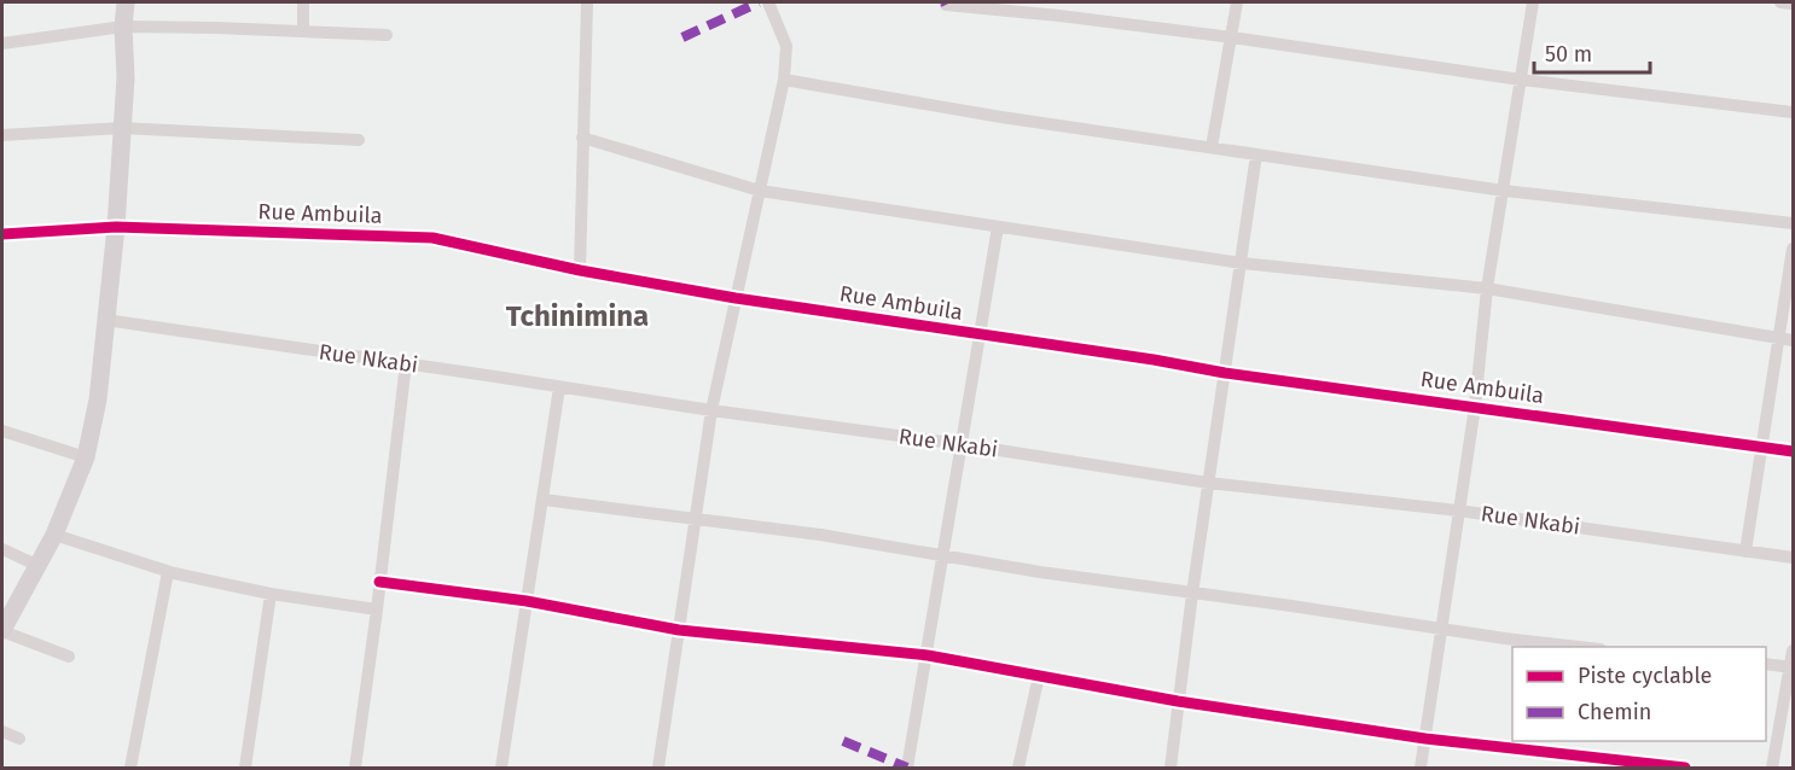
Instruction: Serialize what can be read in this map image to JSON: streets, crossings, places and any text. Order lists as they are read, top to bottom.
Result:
{
  "streets": {
    "street": ["Rue Ambuila", "Rue Nkabi"]
  },
  "districts": ["Tchinimina"],
  "legend": ["Piste cyclable", "Chemin"],
  "scale_bar": "50 m"
}
